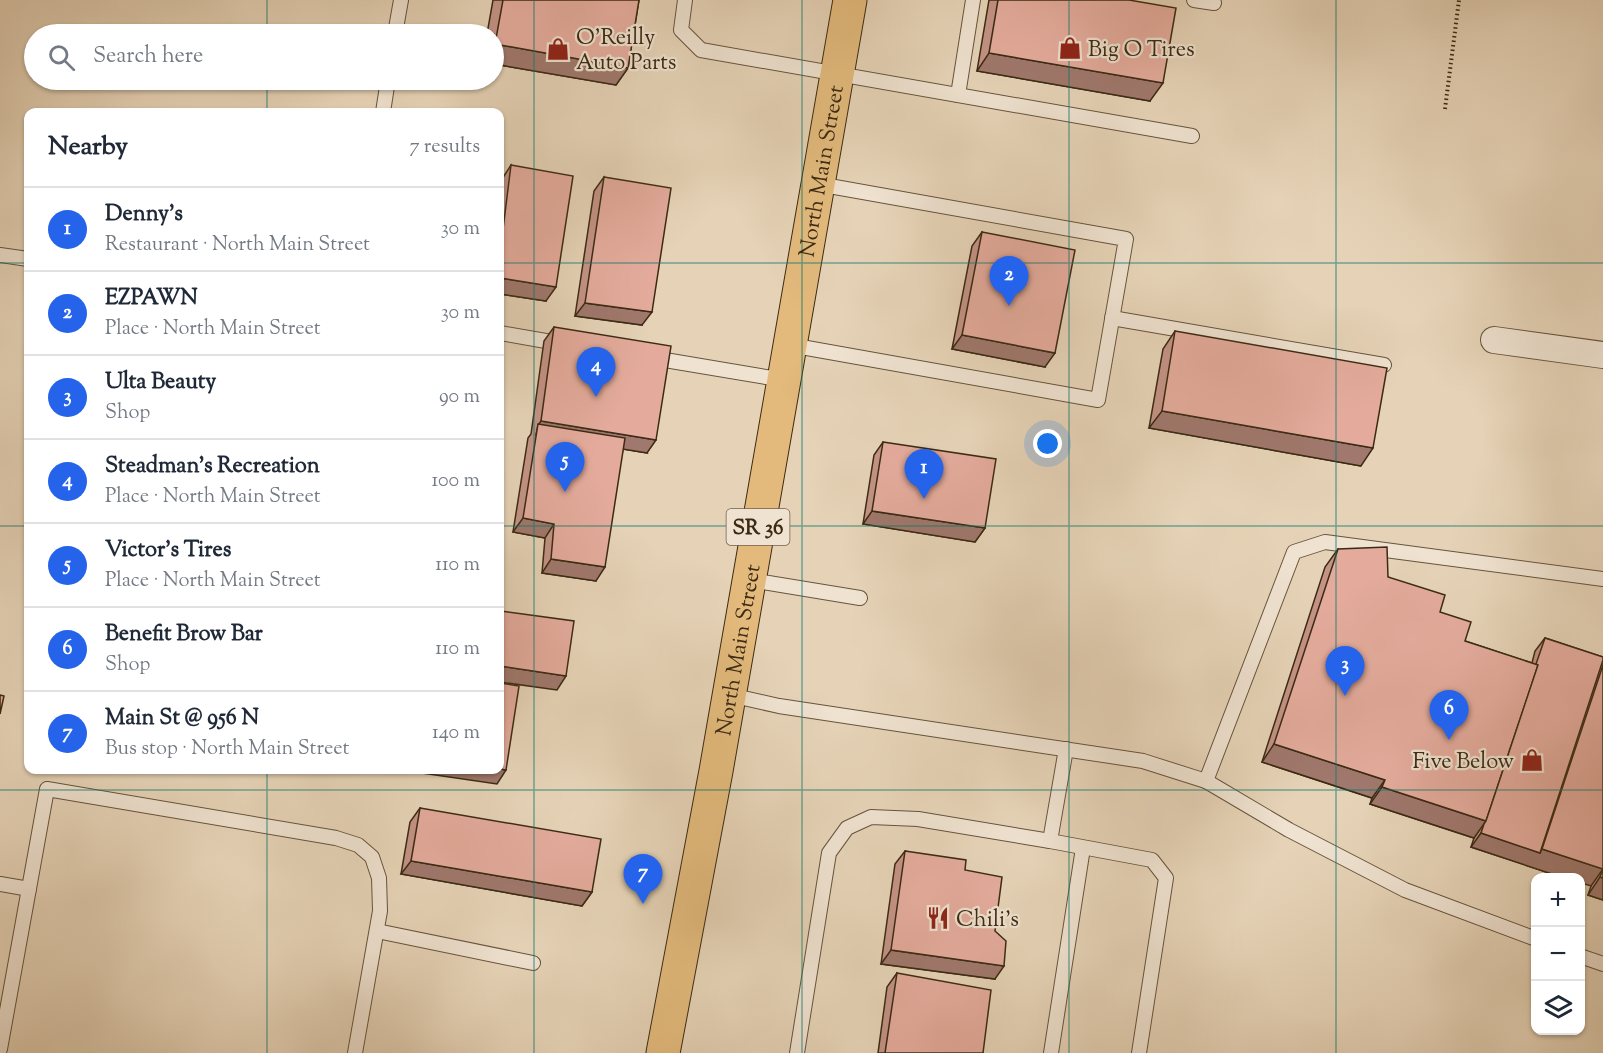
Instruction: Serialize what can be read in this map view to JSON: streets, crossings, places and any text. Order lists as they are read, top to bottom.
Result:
{
  "streets": {
    "highway": ["North Main Street", "SR 36"]
  },
  "places": {
    "shop": ["Big O Tires", "O'Reilly Auto Parts", "Five Below"],
    "restaurant": ["Chili's"]
  },
  "page": {
    "search": "Search here",
    "heading": ["Nearby", "7 results"],
    "list": [
      {
        "mark": "1",
        "name": "Denny's",
        "note": "Restaurant · North Main Street",
        "value": "30 m"
      },
      {
        "mark": "2",
        "name": "EZPAWN",
        "note": "Place · North Main Street",
        "value": "30 m"
      },
      {
        "mark": "3",
        "name": "Ulta Beauty",
        "note": "Shop",
        "value": "90 m"
      },
      {
        "mark": "4",
        "name": "Steadman's Recreation",
        "note": "Place · North Main Street",
        "value": "100 m"
      },
      {
        "mark": "5",
        "name": "Victor's Tires",
        "note": "Place · North Main Street",
        "value": "110 m"
      },
      {
        "mark": "6",
        "name": "Benefit Brow Bar",
        "note": "Shop",
        "value": "110 m"
      },
      {
        "mark": "7",
        "name": "Main St @ 956 N",
        "note": "Bus stop · North Main Street",
        "value": "140 m"
      }
    ],
    "pins": [
      "2",
      "4",
      "5",
      "1",
      "3",
      "6",
      "7"
    ],
    "map_buttons": ["+", "−"]
  }
}
